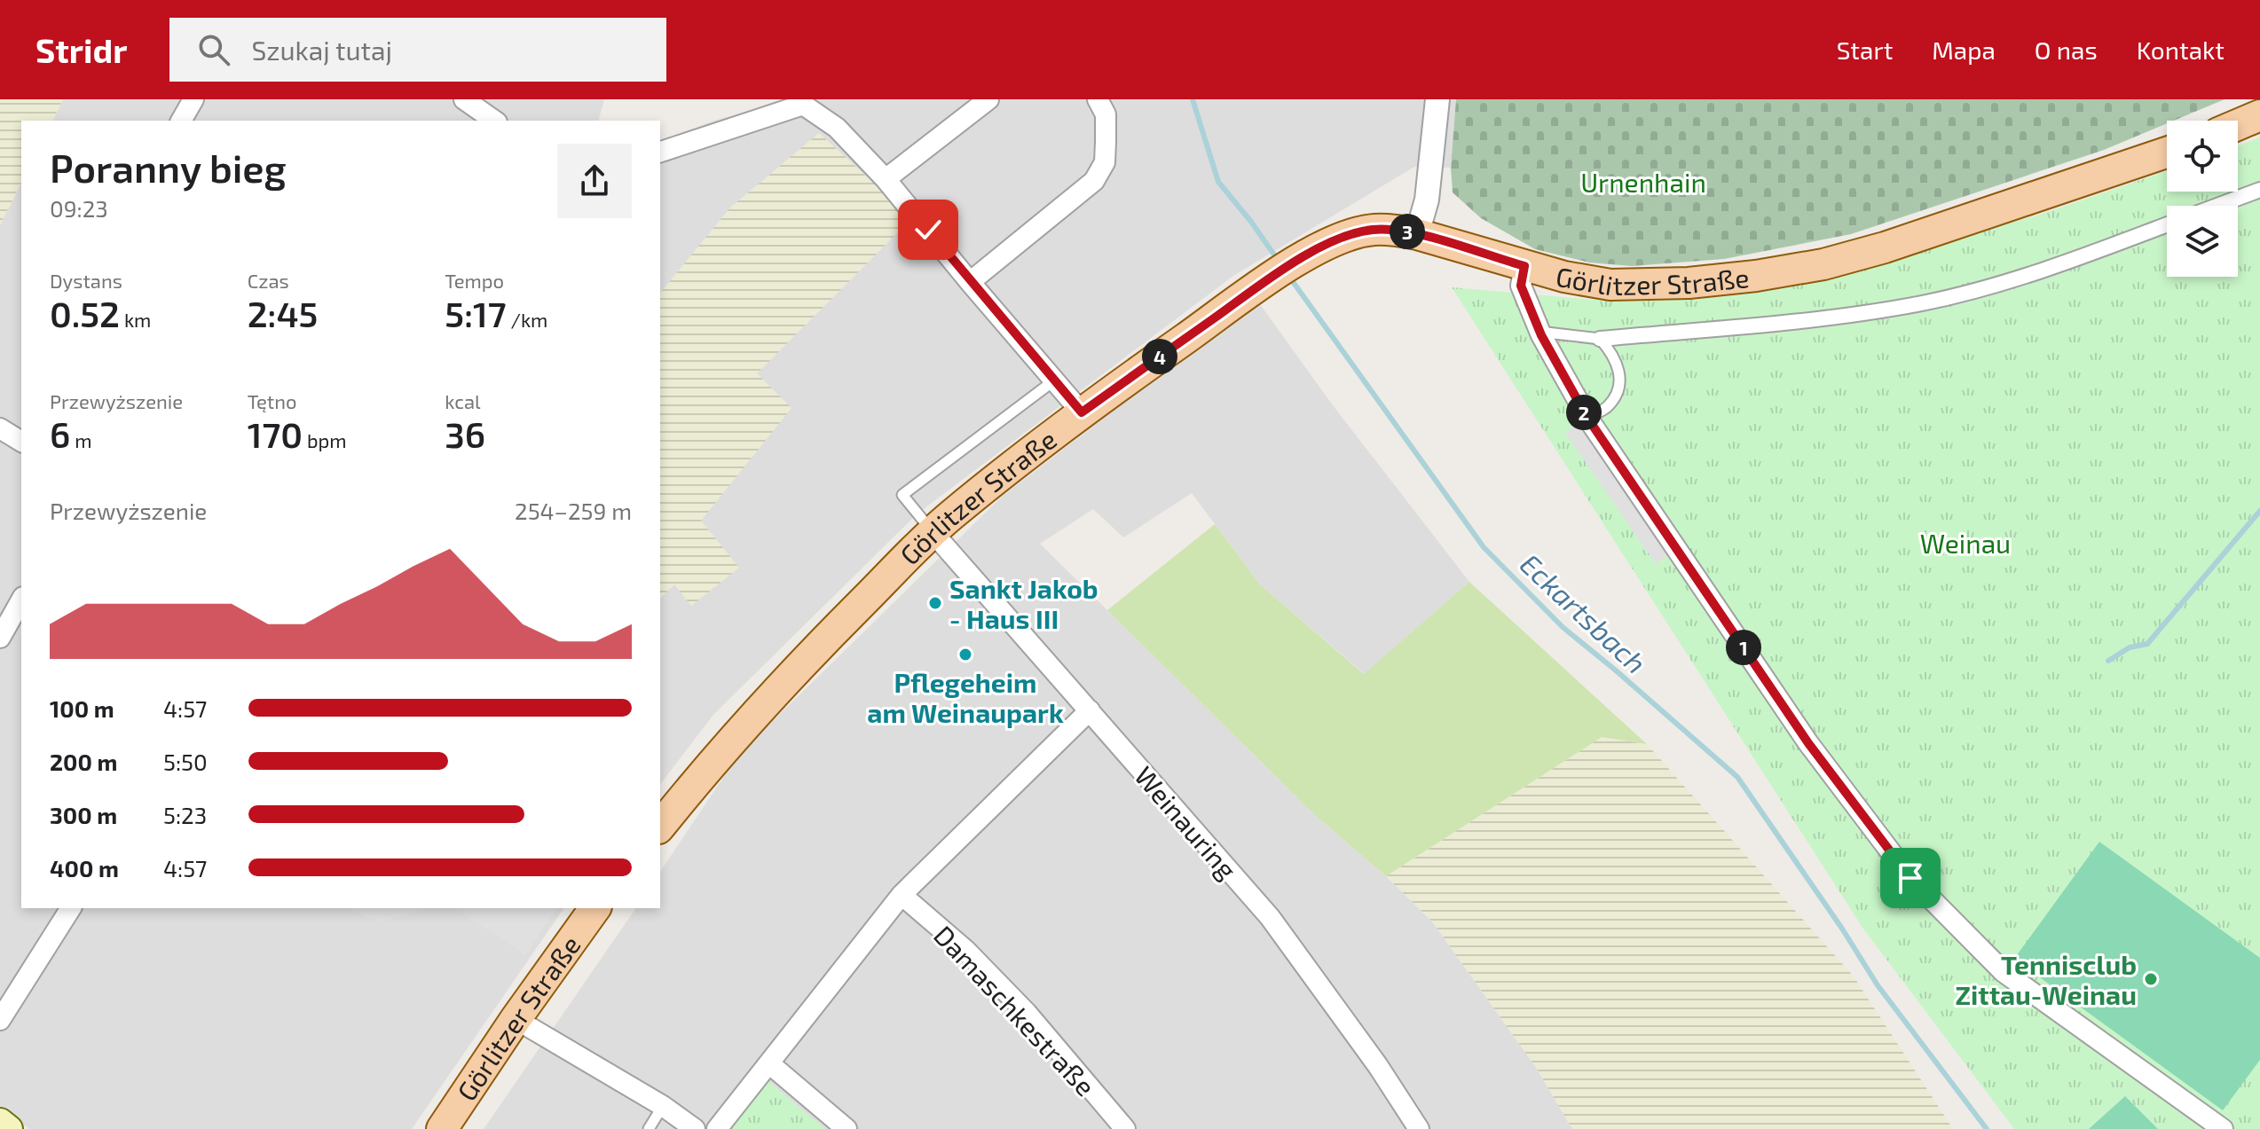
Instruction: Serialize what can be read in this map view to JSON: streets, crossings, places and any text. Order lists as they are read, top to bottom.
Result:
{
  "streets": {
    "main road": ["Görlitzer Straße"],
    "street": ["Weinauring", "Damaschkestraße"]
  },
  "crossings": [
    ["Görlitzer Straße", "Weinauring"]
  ],
  "water": ["Eckartsbach"],
  "parks": ["Urnenhain", "Weinau"],
  "places": ["Sankt Jakob - Haus III", "Pflegeheim am Weinaupark", "Tennisclub Zittau-Weinau"],
  "page": {
    "header": "Stridr",
    "search": "Szukaj tutaj",
    "nav": [
      "Start",
      "Mapa",
      "O nas",
      "Kontakt"
    ],
    "heading": ["Poranny bieg", "09:23"],
    "pins": [
      "3",
      "4",
      "2",
      "1"
    ],
    "stats": [
      ["Dystans", "0.52 km"],
      ["Czas", "2:45"],
      ["Tempo", "5:17 /km"],
      ["Przewyższenie", "6 m"],
      ["Tętno", "170 bpm"],
      ["kcal", "36"]
    ],
    "chart": ["Przewyższenie", "254–259 m"],
    "list": [
      {
        "name": "100 m",
        "note": "4:57"
      },
      {
        "name": "200 m",
        "note": "5:50"
      },
      {
        "name": "300 m",
        "note": "5:23"
      },
      {
        "name": "400 m",
        "note": "4:57"
      }
    ]
  }
}
